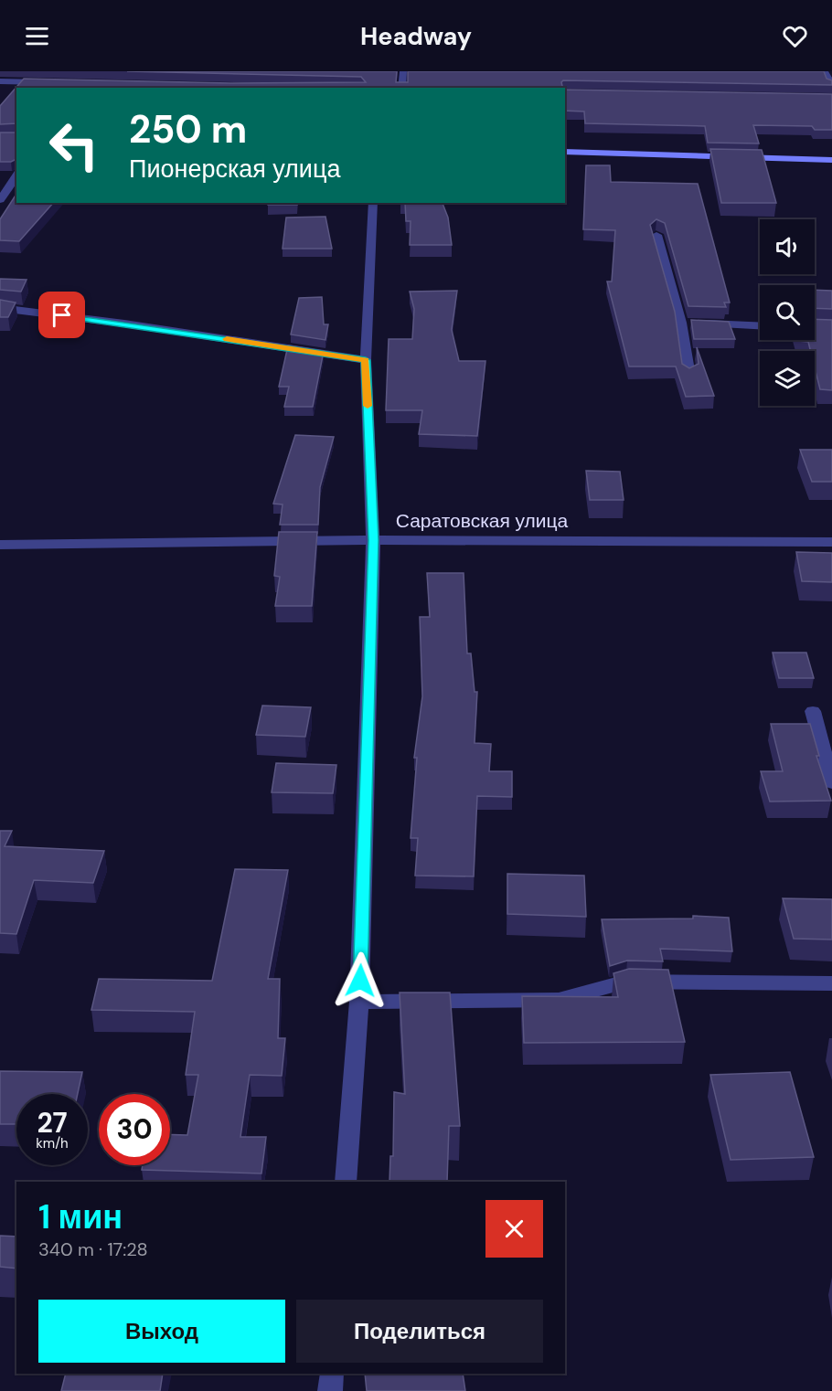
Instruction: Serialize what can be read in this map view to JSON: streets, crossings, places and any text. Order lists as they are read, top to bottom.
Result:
{
  "streets": {
    "street": ["Саратовская улица"]
  },
  "page": {
    "header": "Headway",
    "turn": ["250 m", "Пионерская улица"],
    "speed": "27 km/h",
    "limit": "30",
    "heading": ["1 мин", "340 m · 17:28"],
    "buttons": ["Выход", "Поделиться"]
  }
}
